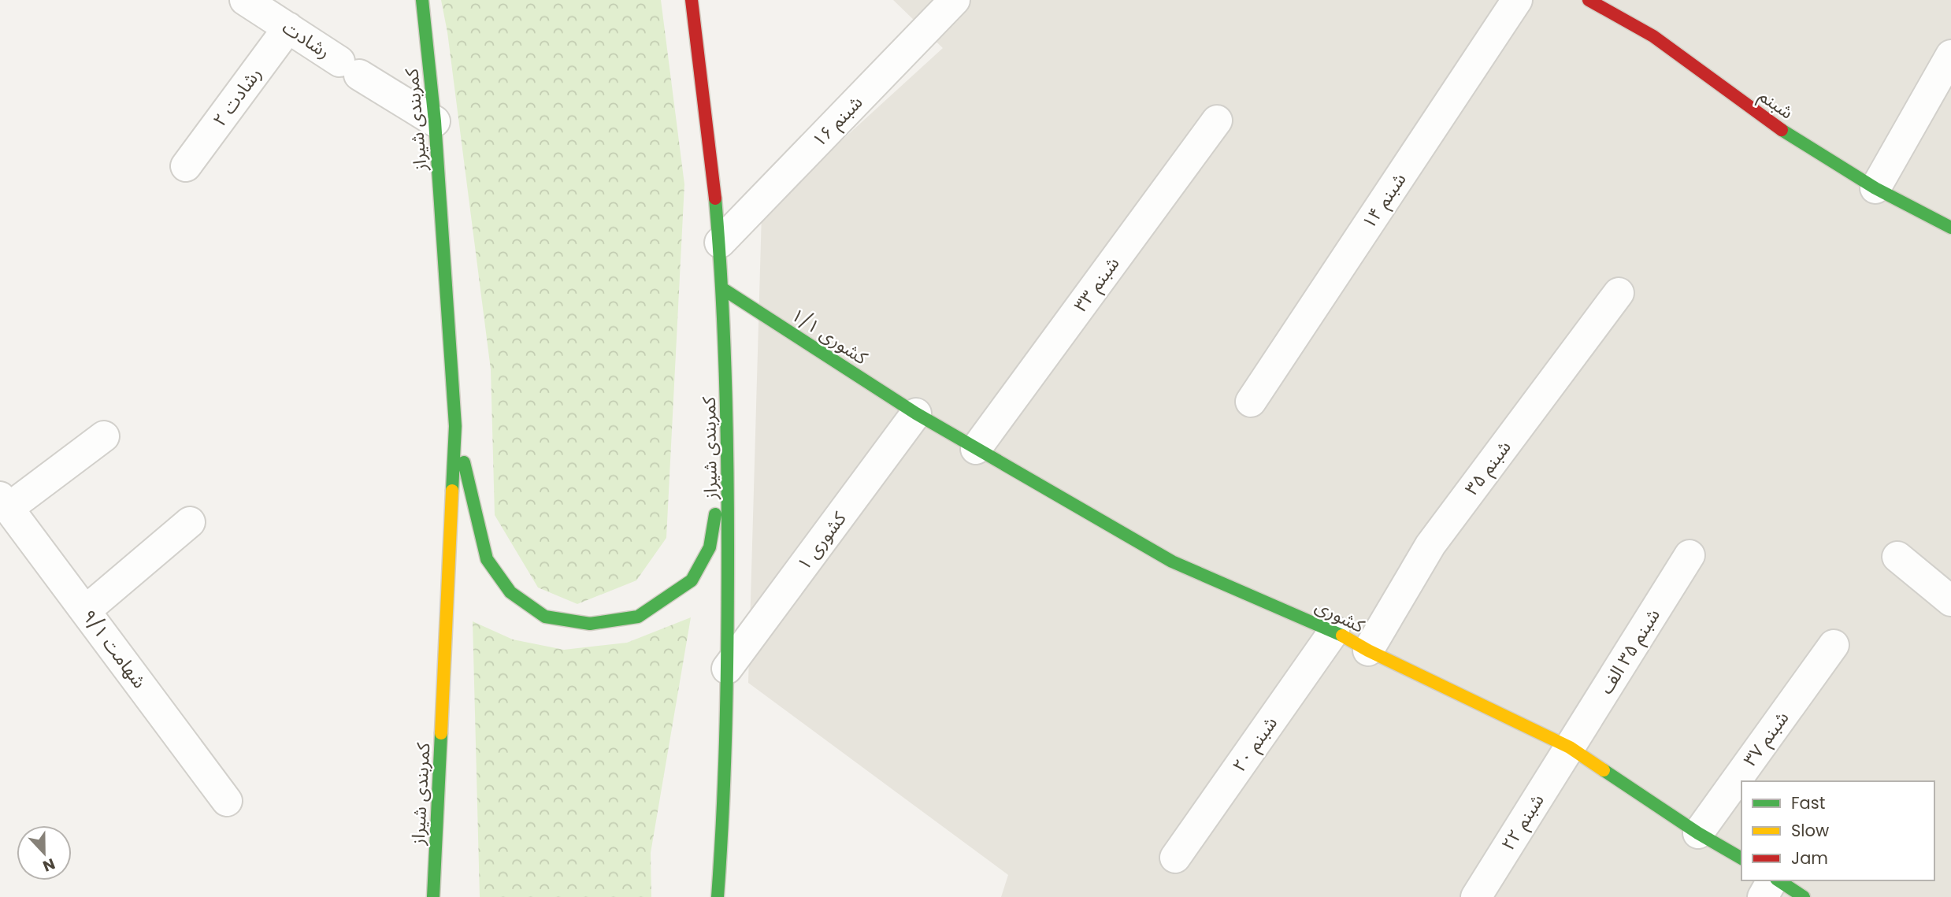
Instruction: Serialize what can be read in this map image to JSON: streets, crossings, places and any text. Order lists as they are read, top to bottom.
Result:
{
  "streets": {
    "main road": [
      "شبنم",
      "کمربندی شیراز",
      "۱/۱ کشوری",
      "کشوری"
    ],
    "street": [
      "رشادت",
      "۲ رشادت",
      "۱۶ شبنم",
      "۱۴ شبنم",
      "۳۳ شبنم",
      "۳۵ شبنم",
      "۱ کشوری",
      "۹/۱ شهامت",
      "شبنم ۳۵ الف",
      "۳۷ شبنم",
      "۲۰ شبنم",
      "۲۲ شبنم"
    ]
  },
  "crossings": [
    ["رشادت", "۲ رشادت"],
    ["رشادت", "کمربندی شیراز"],
    ["کمربندی شیراز", "۱۶ شبنم"],
    ["کمربندی شیراز", "۱/۱ کشوری"],
    ["کمربندی شیراز", "۱ کشوری"],
    ["۳۳ شبنم", "کشوری"],
    ["۱/۱ کشوری", "۱ کشوری"],
    ["۱/۱ کشوری", "کشوری"],
    ["۳۵ شبنم", "کشوری"],
    ["۱ کشوری", "کشوری"],
    ["کشوری", "شبنم ۳۵ الف"],
    ["کشوری", "۳۷ شبنم"],
    ["کشوری", "۲۰ شبنم"],
    ["کشوری", "۲۲ شبنم"],
    ["شبنم ۳۵ الف", "۲۲ شبنم"]
  ],
  "legend": ["Fast", "Slow", "Jam"],
  "north": "bottom"
}
